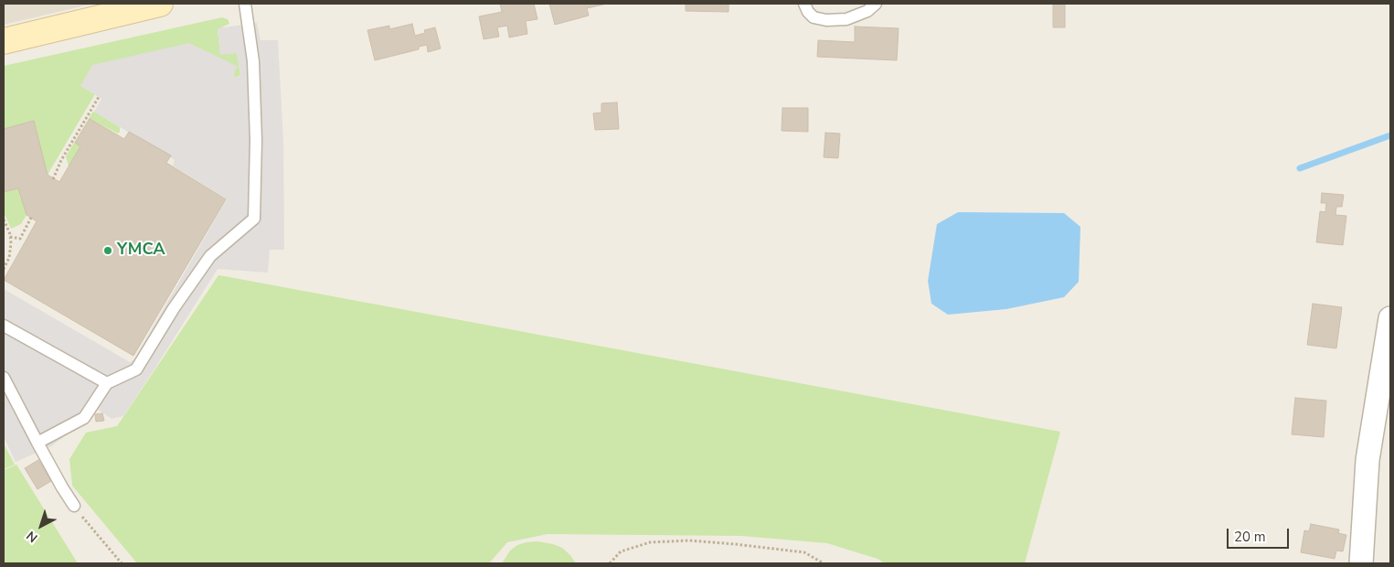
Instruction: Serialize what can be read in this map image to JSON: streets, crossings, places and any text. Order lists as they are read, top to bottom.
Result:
{
  "places": ["YMCA"],
  "scale_bar": "20 m",
  "north": "bottom left"
}
